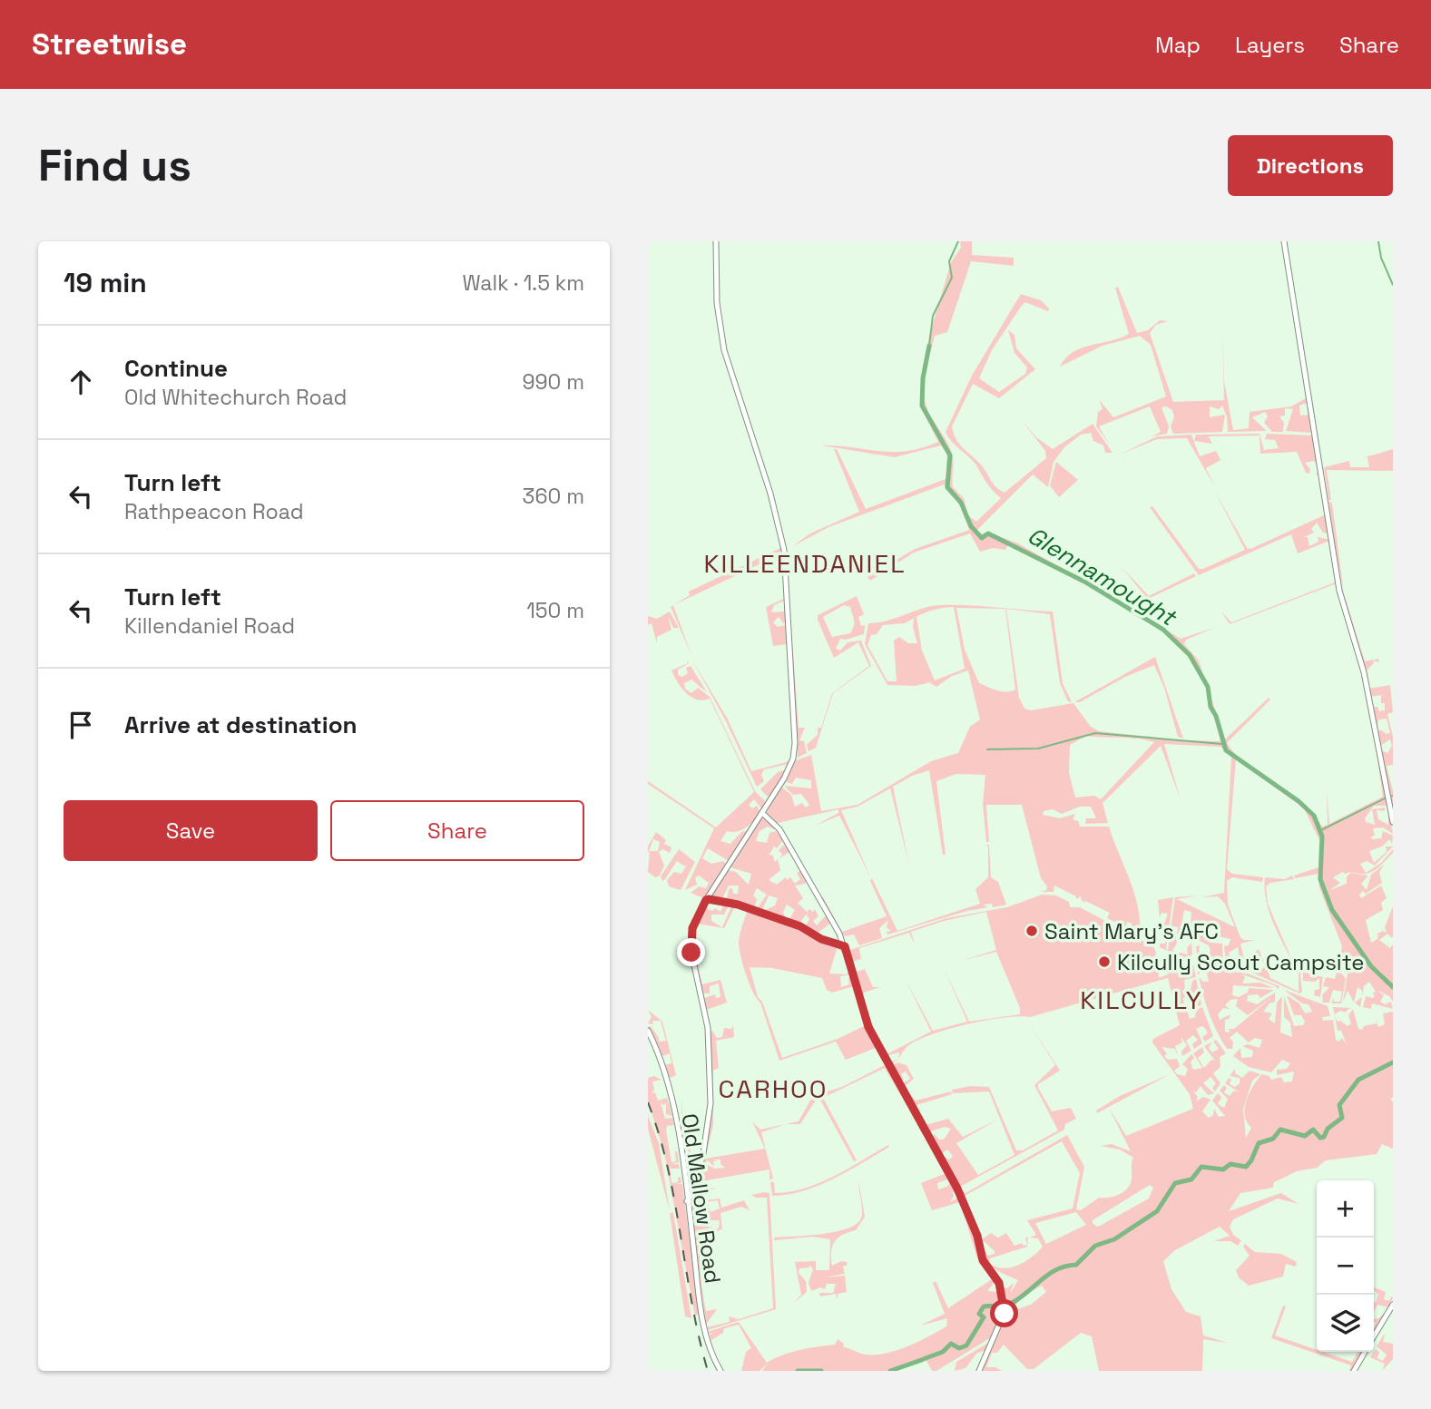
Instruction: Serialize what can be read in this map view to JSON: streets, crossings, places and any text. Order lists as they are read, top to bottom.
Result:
{
  "streets": {
    "street": ["Old Mallow Road"]
  },
  "districts": ["KILLEENDANIEL", "KILCULLY", "CARHOO"],
  "water": ["Glennamought"],
  "places": ["Saint Mary's AFC", "Kilcully Scout Campsite"],
  "page": {
    "header": "Streetwise",
    "nav": ["Map", "Layers", "Share"],
    "buttons": [
      "Directions",
      ["Save", "Share"]
    ],
    "title": "Find us",
    "heading": ["19 min", "Walk · 1.5 km"],
    "list": [
      ["Continue", "Old Whitechurch Road", "990 m"],
      ["Turn left", "Rathpeacon Road", "360 m"],
      ["Turn left", "Killendaniel Road", "150 m"],
      "Arrive at destination"
    ],
    "map_buttons": ["+", "−"]
  }
}
